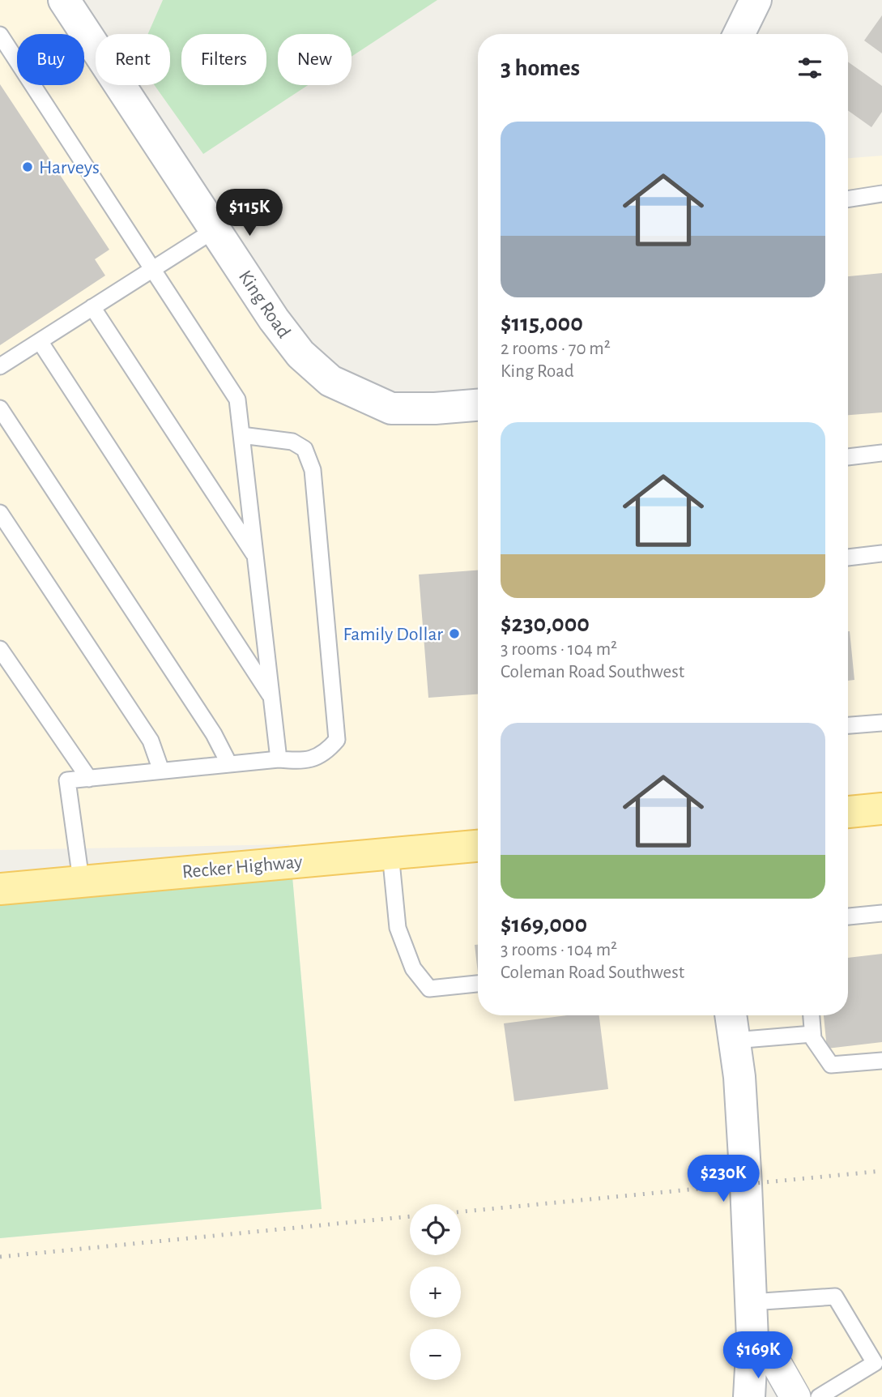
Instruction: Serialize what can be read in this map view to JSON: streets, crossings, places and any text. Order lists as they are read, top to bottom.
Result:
{
  "streets": {
    "main road": ["Recker Highway"],
    "street": ["King Road"]
  },
  "places": ["Harveys", "Family Dollar"],
  "page": {
    "chip": [
      "Buy",
      "Rent",
      "Filters",
      "New"
    ],
    "heading": "3 homes",
    "list": [
      {
        "name": "$115,000",
        "note": "2 rooms · 70 m² · King Road"
      },
      {
        "name": "$230,000",
        "note": "3 rooms · 104 m² · Coleman Road Southwest"
      },
      {
        "name": "$169,000",
        "note": "3 rooms · 104 m² · Coleman Road Southwest"
      }
    ],
    "price": ["$115K", "$230K", "$169K"],
    "map_buttons": ["+", "−"]
  }
}
